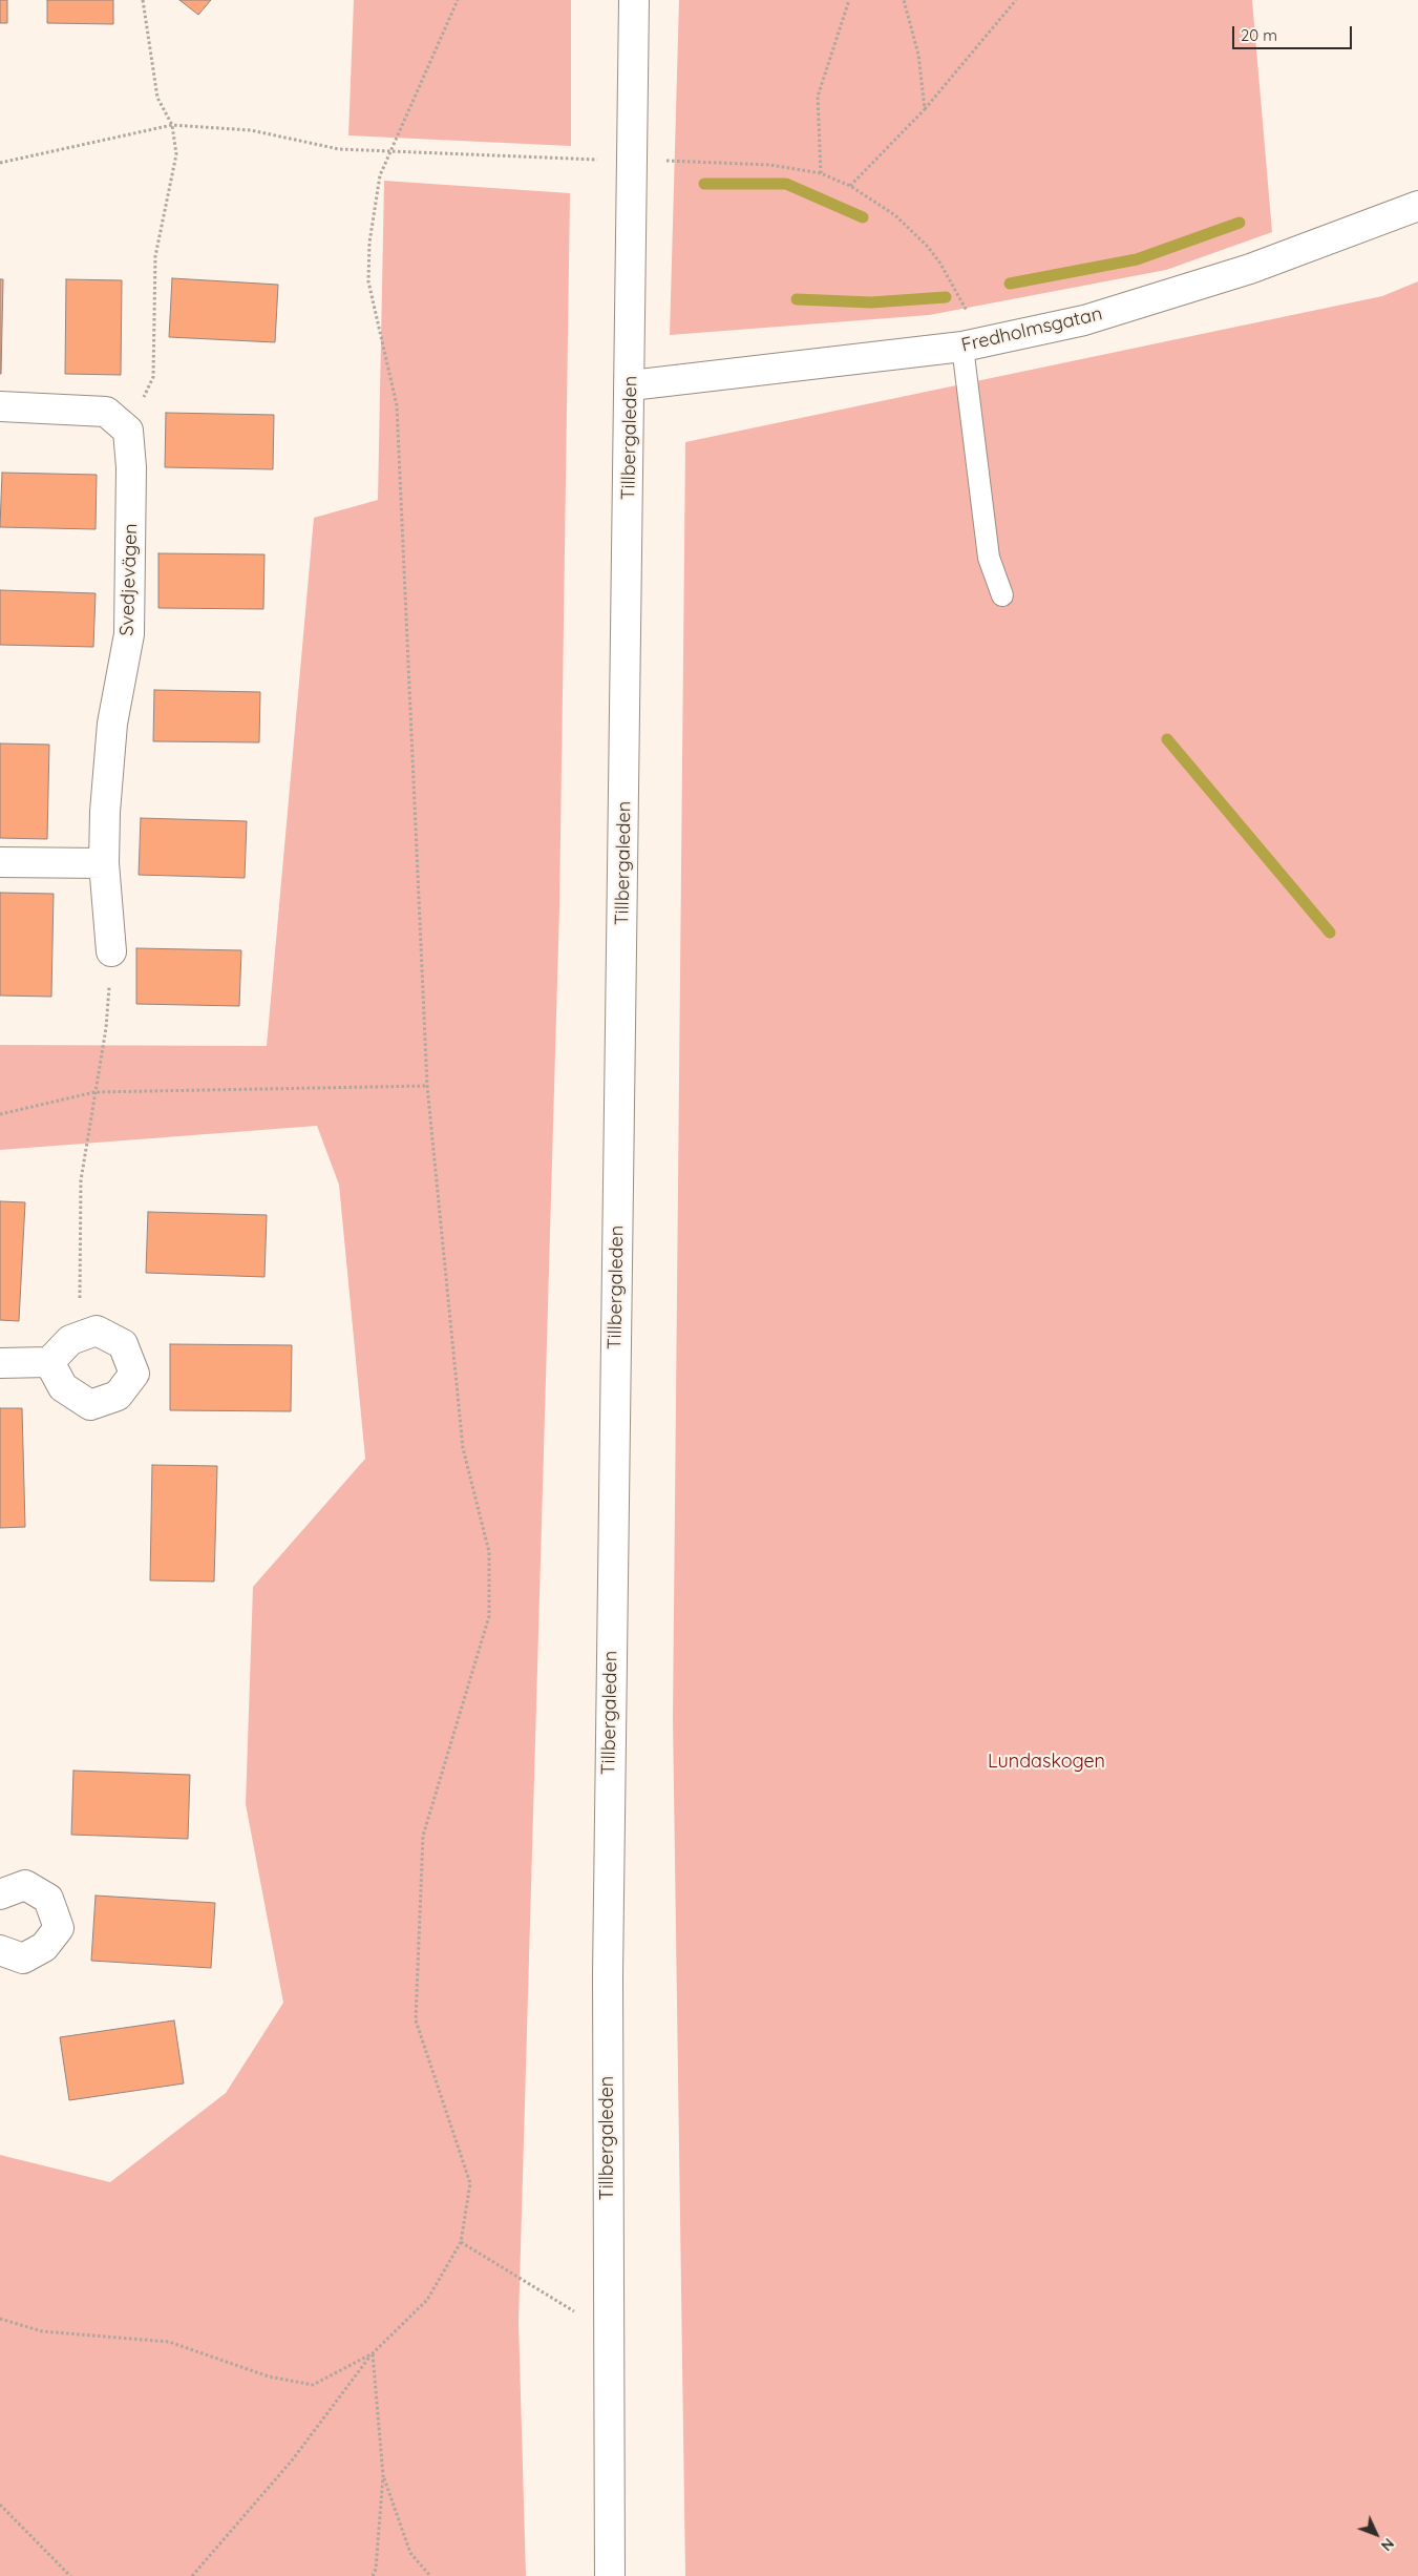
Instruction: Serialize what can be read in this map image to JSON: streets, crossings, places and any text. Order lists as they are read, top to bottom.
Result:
{
  "streets": {
    "main road": ["Fredholmsgatan", "Tillbergaleden", "Svedjevägen"]
  },
  "crossings": [
    ["Fredholmsgatan", "Tillbergaleden"]
  ],
  "parks": ["Lundaskogen"],
  "scale_bar": "20 m",
  "north": "bottom right"
}
